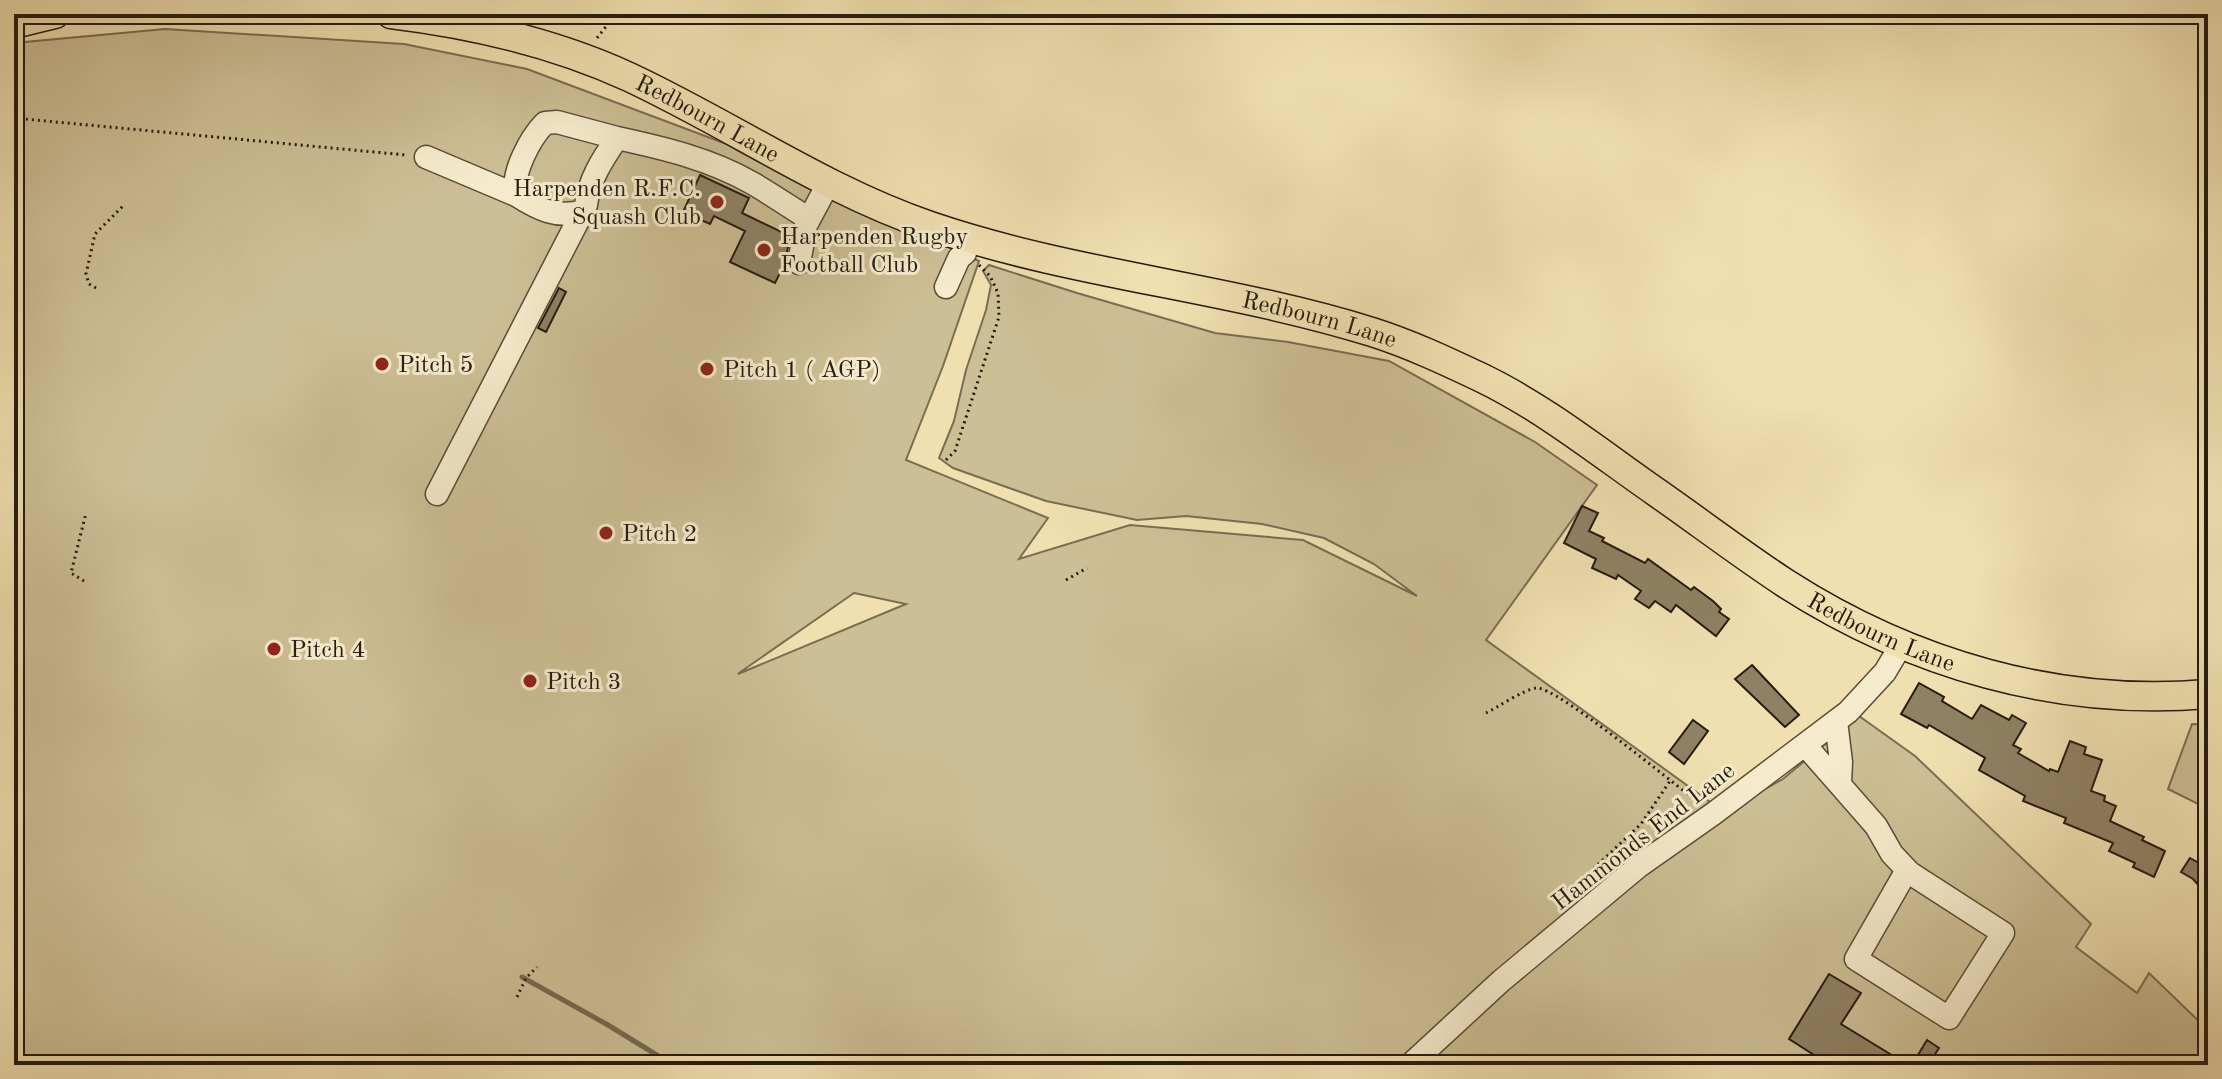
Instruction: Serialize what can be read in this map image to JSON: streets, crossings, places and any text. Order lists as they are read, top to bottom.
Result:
{
  "streets": {
    "main road": ["Redbourn Lane"],
    "street": ["Hammonds End Lane"]
  },
  "crossings": [
    ["Redbourn Lane", "Hammonds End Lane"]
  ],
  "places": [
    "Harpenden R.F.C. Squash Club",
    "Harpenden Rugby Football Club",
    "Pitch 5",
    "Pitch 1 ( AGP)",
    "Pitch 2",
    "Pitch 4",
    "Pitch 3"
  ]
}
